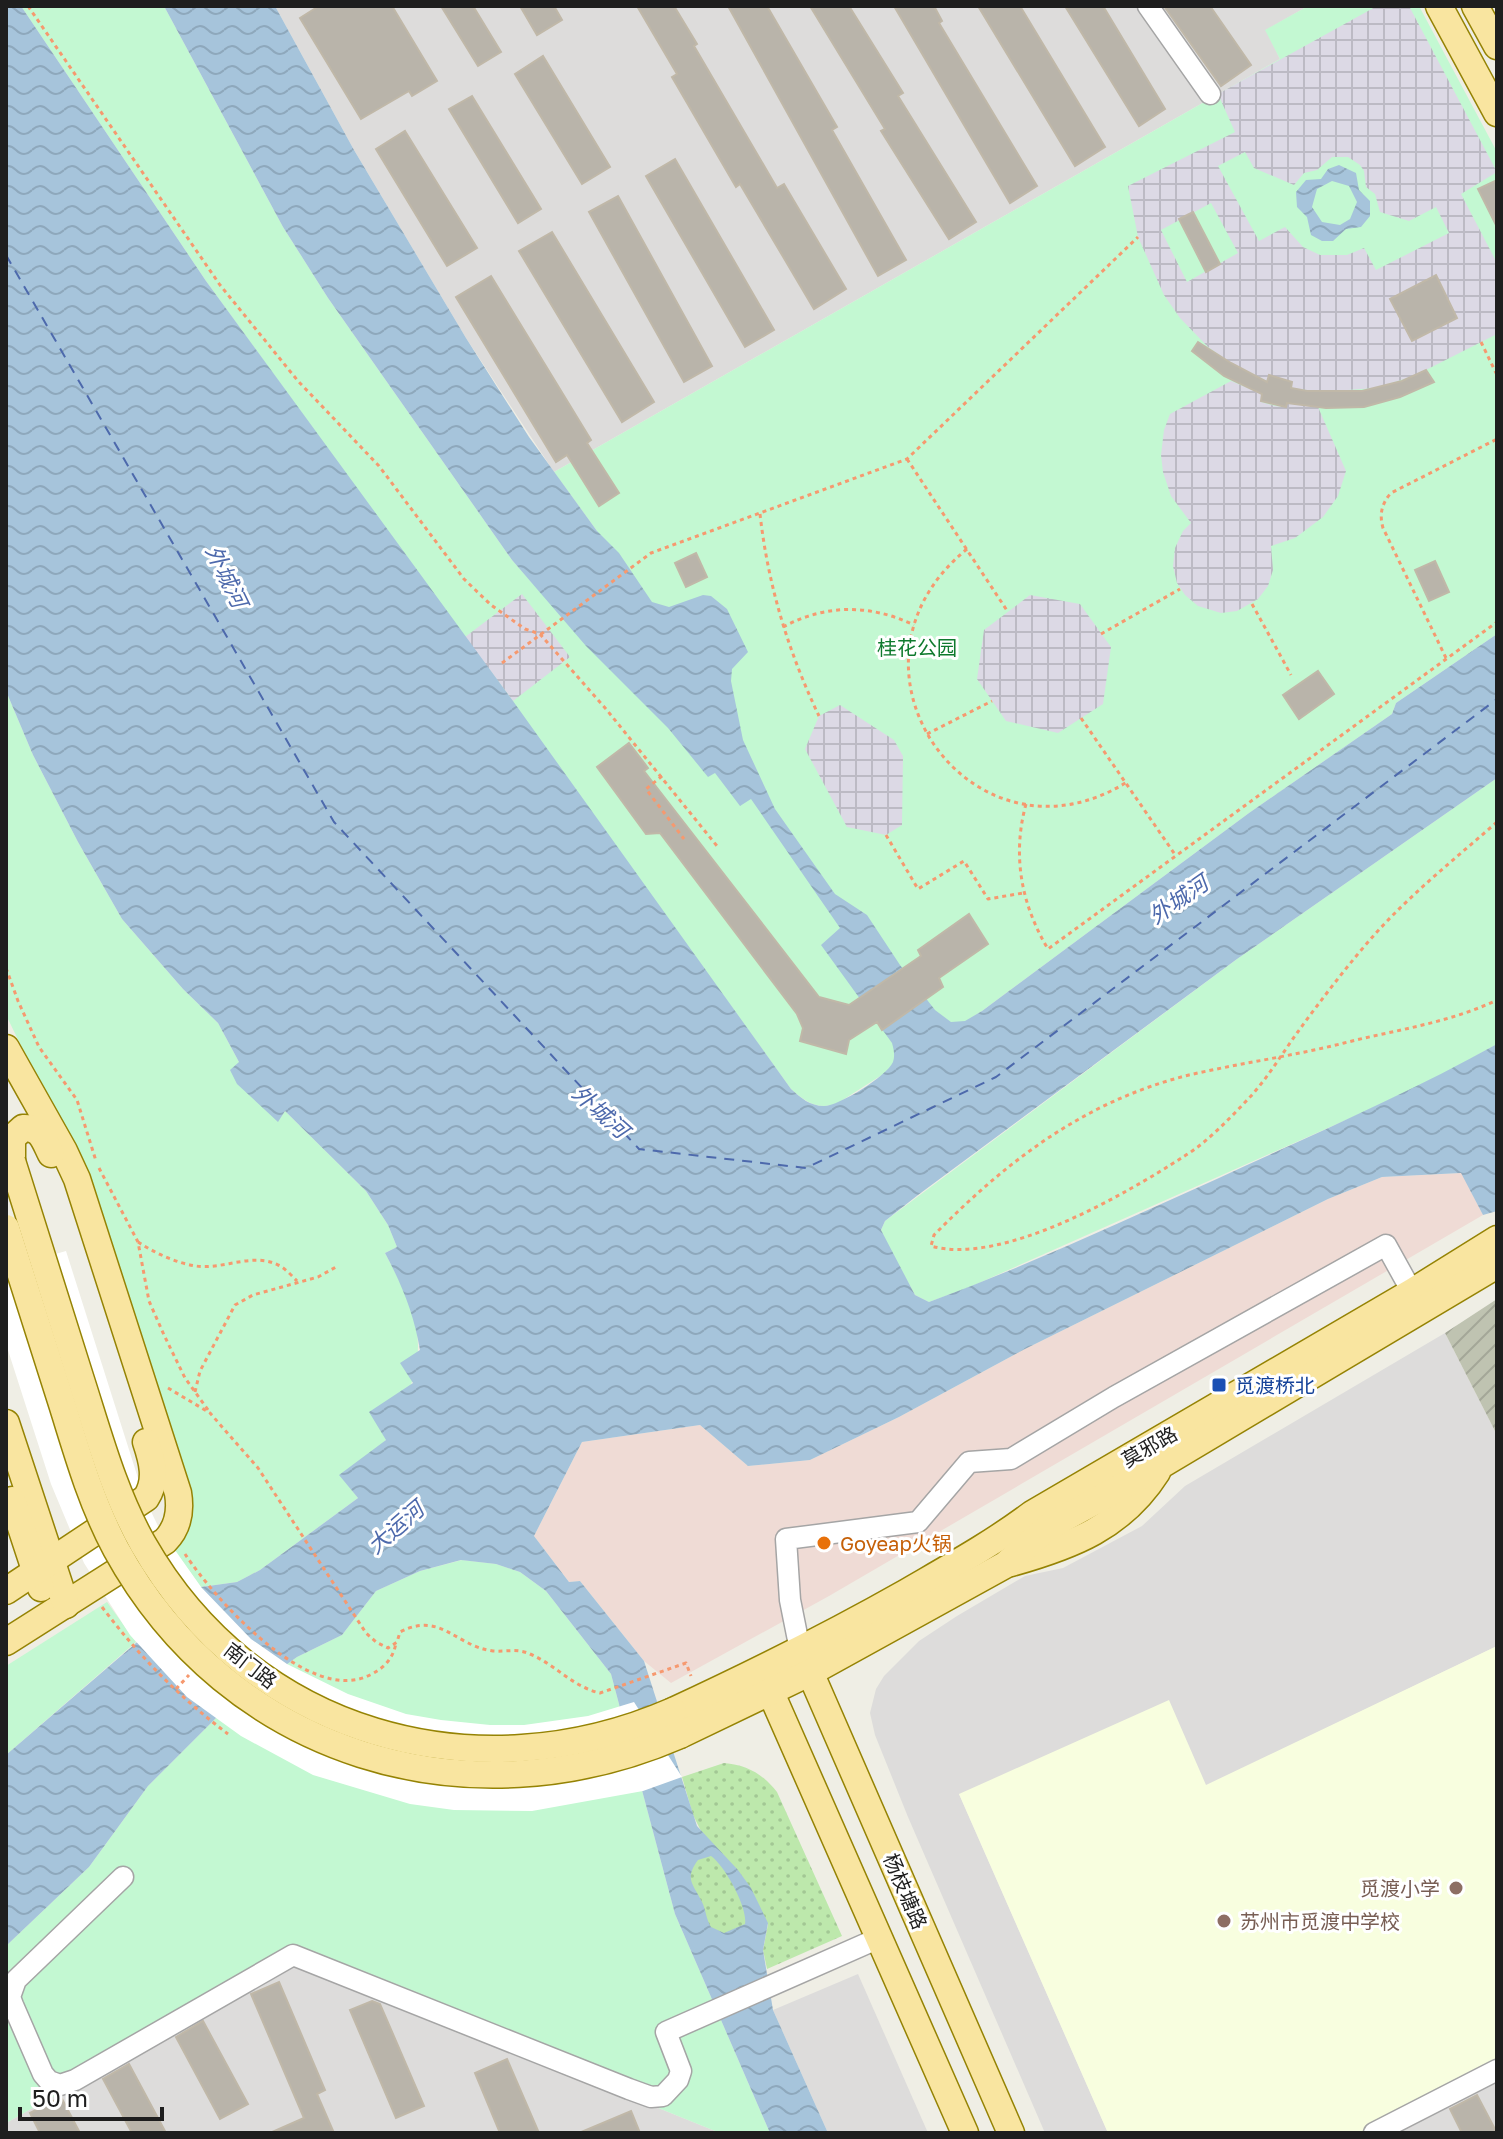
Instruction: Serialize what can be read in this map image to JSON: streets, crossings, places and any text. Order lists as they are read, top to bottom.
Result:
{
  "streets": {
    "main road": ["莫邪路", "南门路", "杨枝塘路"]
  },
  "crossings": [
    ["莫邪路", "南门路"],
    ["莫邪路", "杨枝塘路"],
    ["南门路", "杨枝塘路"]
  ],
  "water": ["外城河", "大运河"],
  "parks": ["桂花公园"],
  "places": {
    "transit": ["觅渡桥北"],
    "other": ["Goyeap火锅", "觅渡小学", "苏州市觅渡中学校"]
  },
  "scale_bar": "50 m"
}
